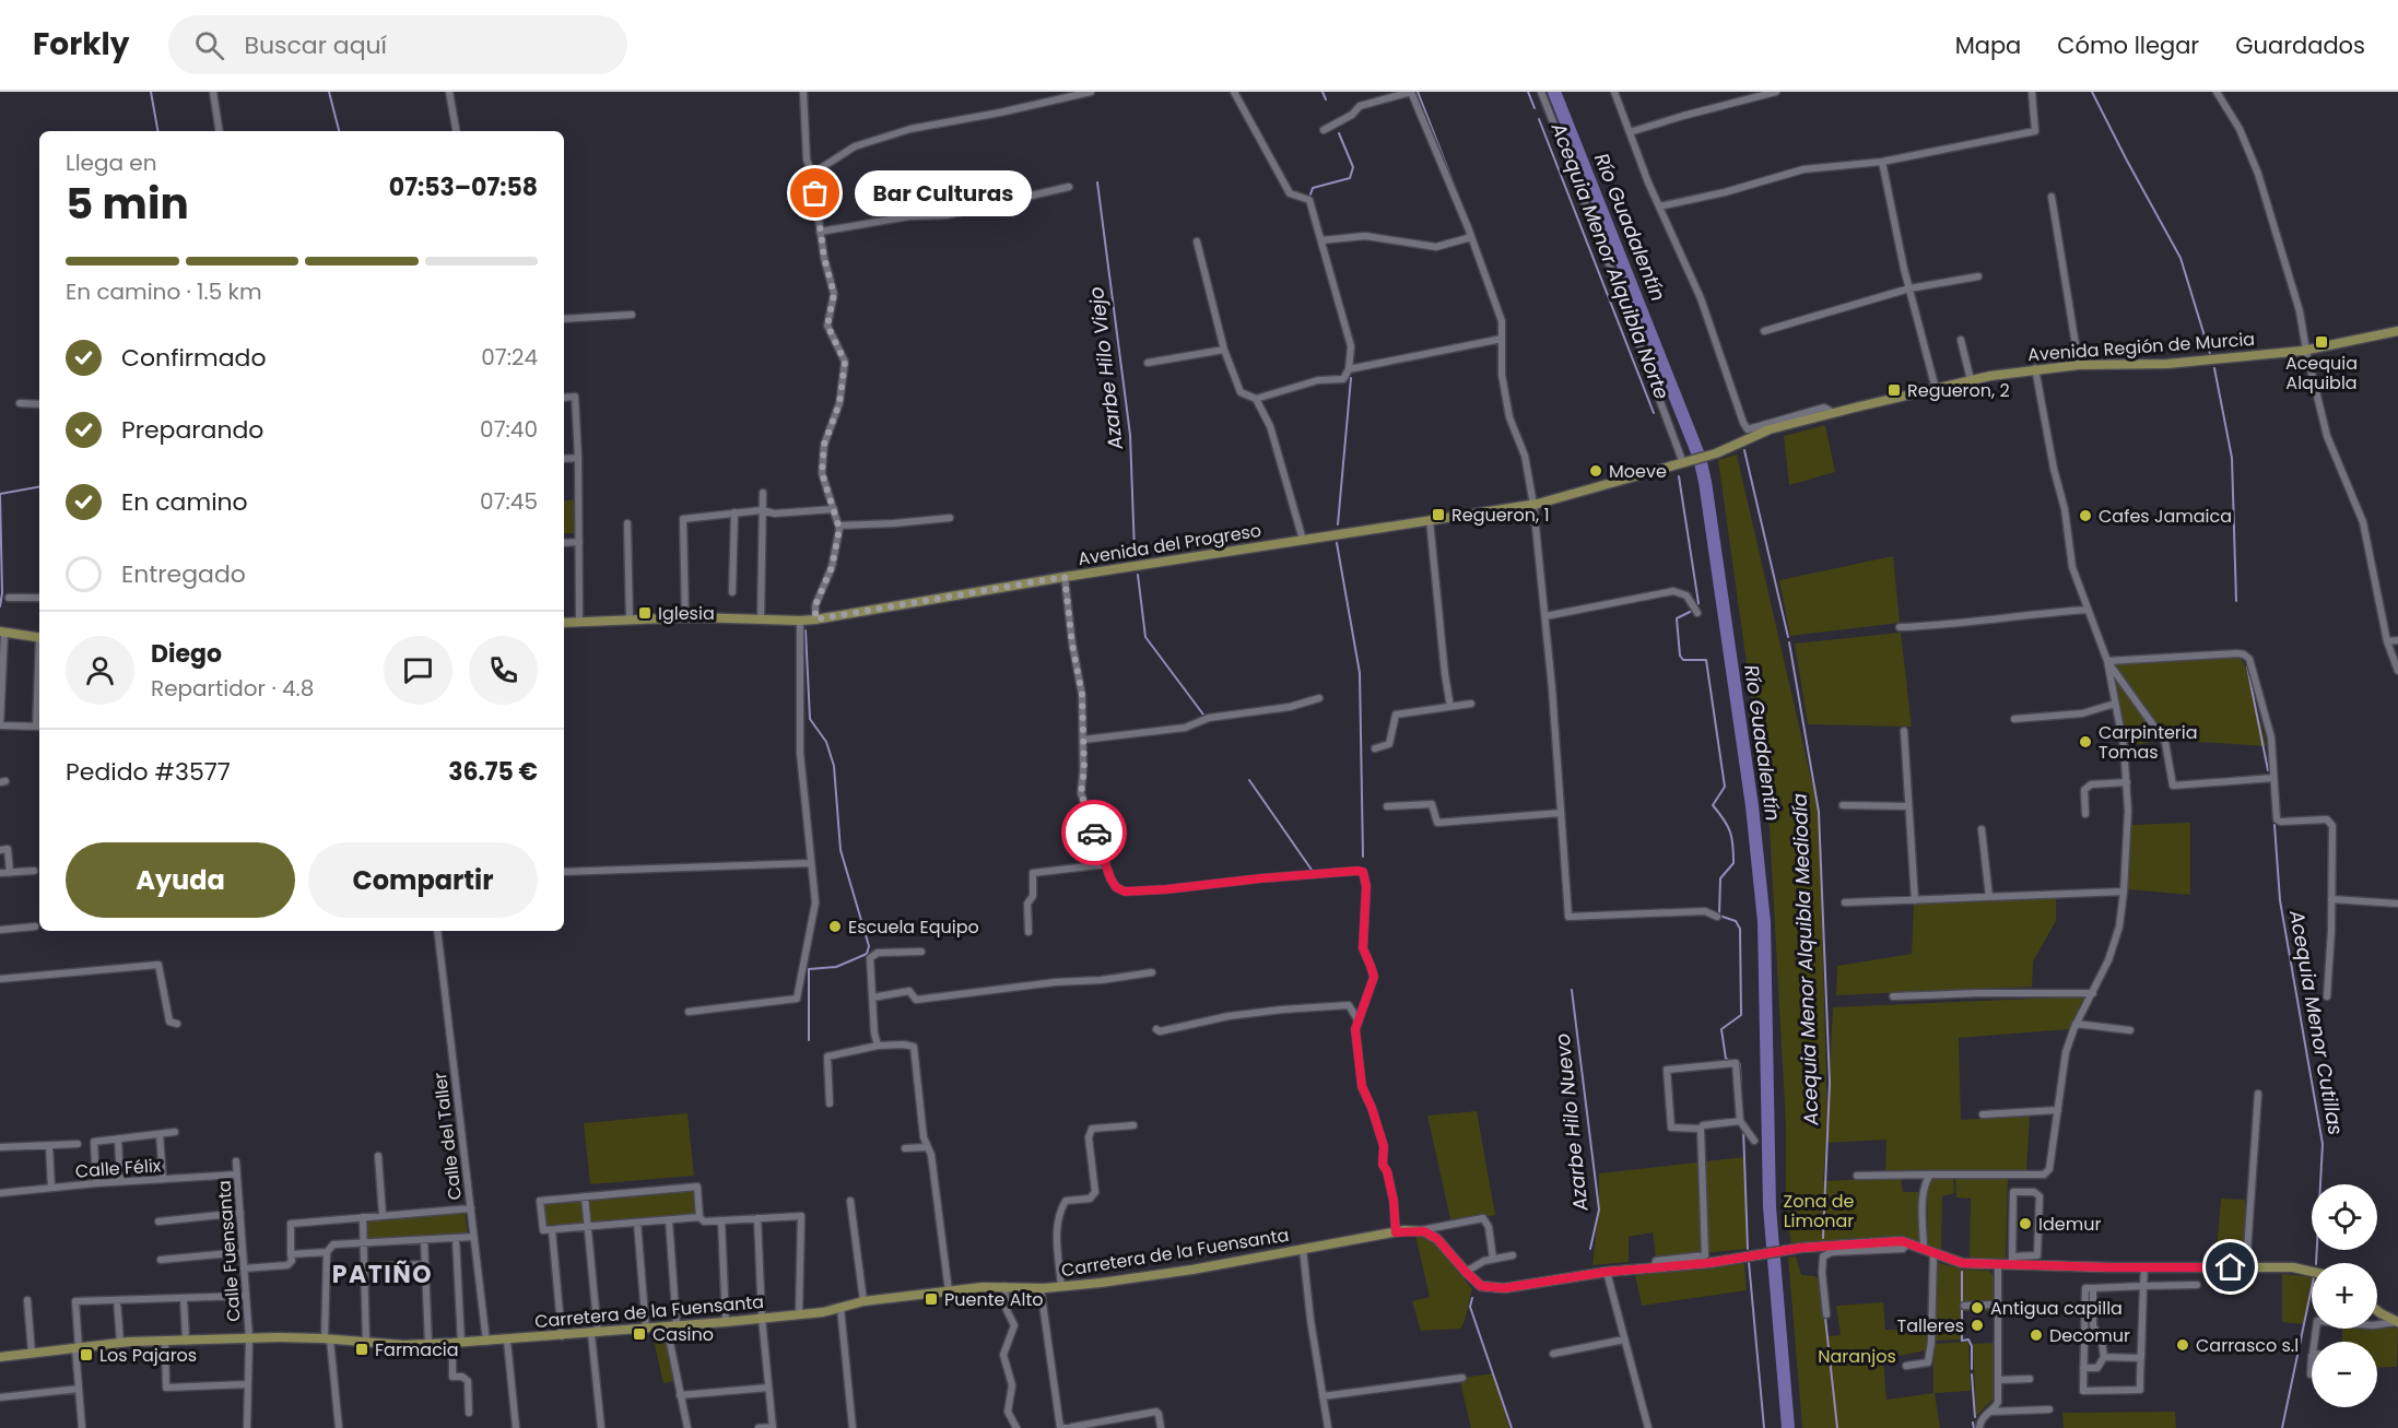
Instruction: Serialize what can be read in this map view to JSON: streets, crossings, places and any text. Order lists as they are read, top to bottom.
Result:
{
  "streets": {
    "main road": ["Avenida Región de Murcia", "Avenida del Progreso", "Carretera de la Fuensanta"],
    "street": ["Calle del Taller", "Calle Félix", "Calle Fuensanta"]
  },
  "crossings": [
    ["Avenida Región de Murcia", "Avenida del Progreso"],
    ["Calle del Taller", "Carretera de la Fuensanta"],
    ["Calle Félix", "Calle Fuensanta"],
    ["Calle Fuensanta", "Carretera de la Fuensanta"]
  ],
  "districts": ["PATIÑO"],
  "water": [
    "Río Guadalentín",
    "Acequia Menor Alquibla Norte",
    "Azarbe Hilo Viejo",
    "Acequia Menor Alquibla Mediodía",
    "Acequia Menor Cutillas",
    "Azarbe Hilo Nuevo"
  ],
  "parks": ["Zona de Limonar", "Naranjos"],
  "places": {
    "other": [
      "Bar Culturas",
      "Moeve",
      "Cafes Jamaica",
      "Carpinteria Tomas",
      "Escuela Equipo",
      "Idemur",
      "Antigua capilla",
      "Talleres",
      "Decomur",
      "Carrasco s.l"
    ],
    "transit": [
      "Acequia Alquibla",
      "Regueron, 2",
      "Regueron, 1",
      "Iglesia",
      "Puente Alto",
      "Casino",
      "Farmacia",
      "Los Pajaros"
    ]
  },
  "page": {
    "header": "Forkly",
    "search": "Buscar aquí",
    "nav": ["Mapa", "Cómo llegar", "Guardados"],
    "heading": ["5 min", "Llega en", "07:53–07:58"],
    "panel": [
      "Diego",
      "Repartidor · 4.8",
      "Pedido #3577",
      "36.75 €"
    ],
    "bubble": "Bar Culturas",
    "bar": "En camino · 1.5 km",
    "list": [
      ["Confirmado", "07:24"],
      ["Preparando", "07:40"],
      ["En camino", "07:45"],
      "Entregado"
    ],
    "buttons": ["Ayuda", "Compartir"],
    "map_buttons": ["+", "−"]
  }
}
